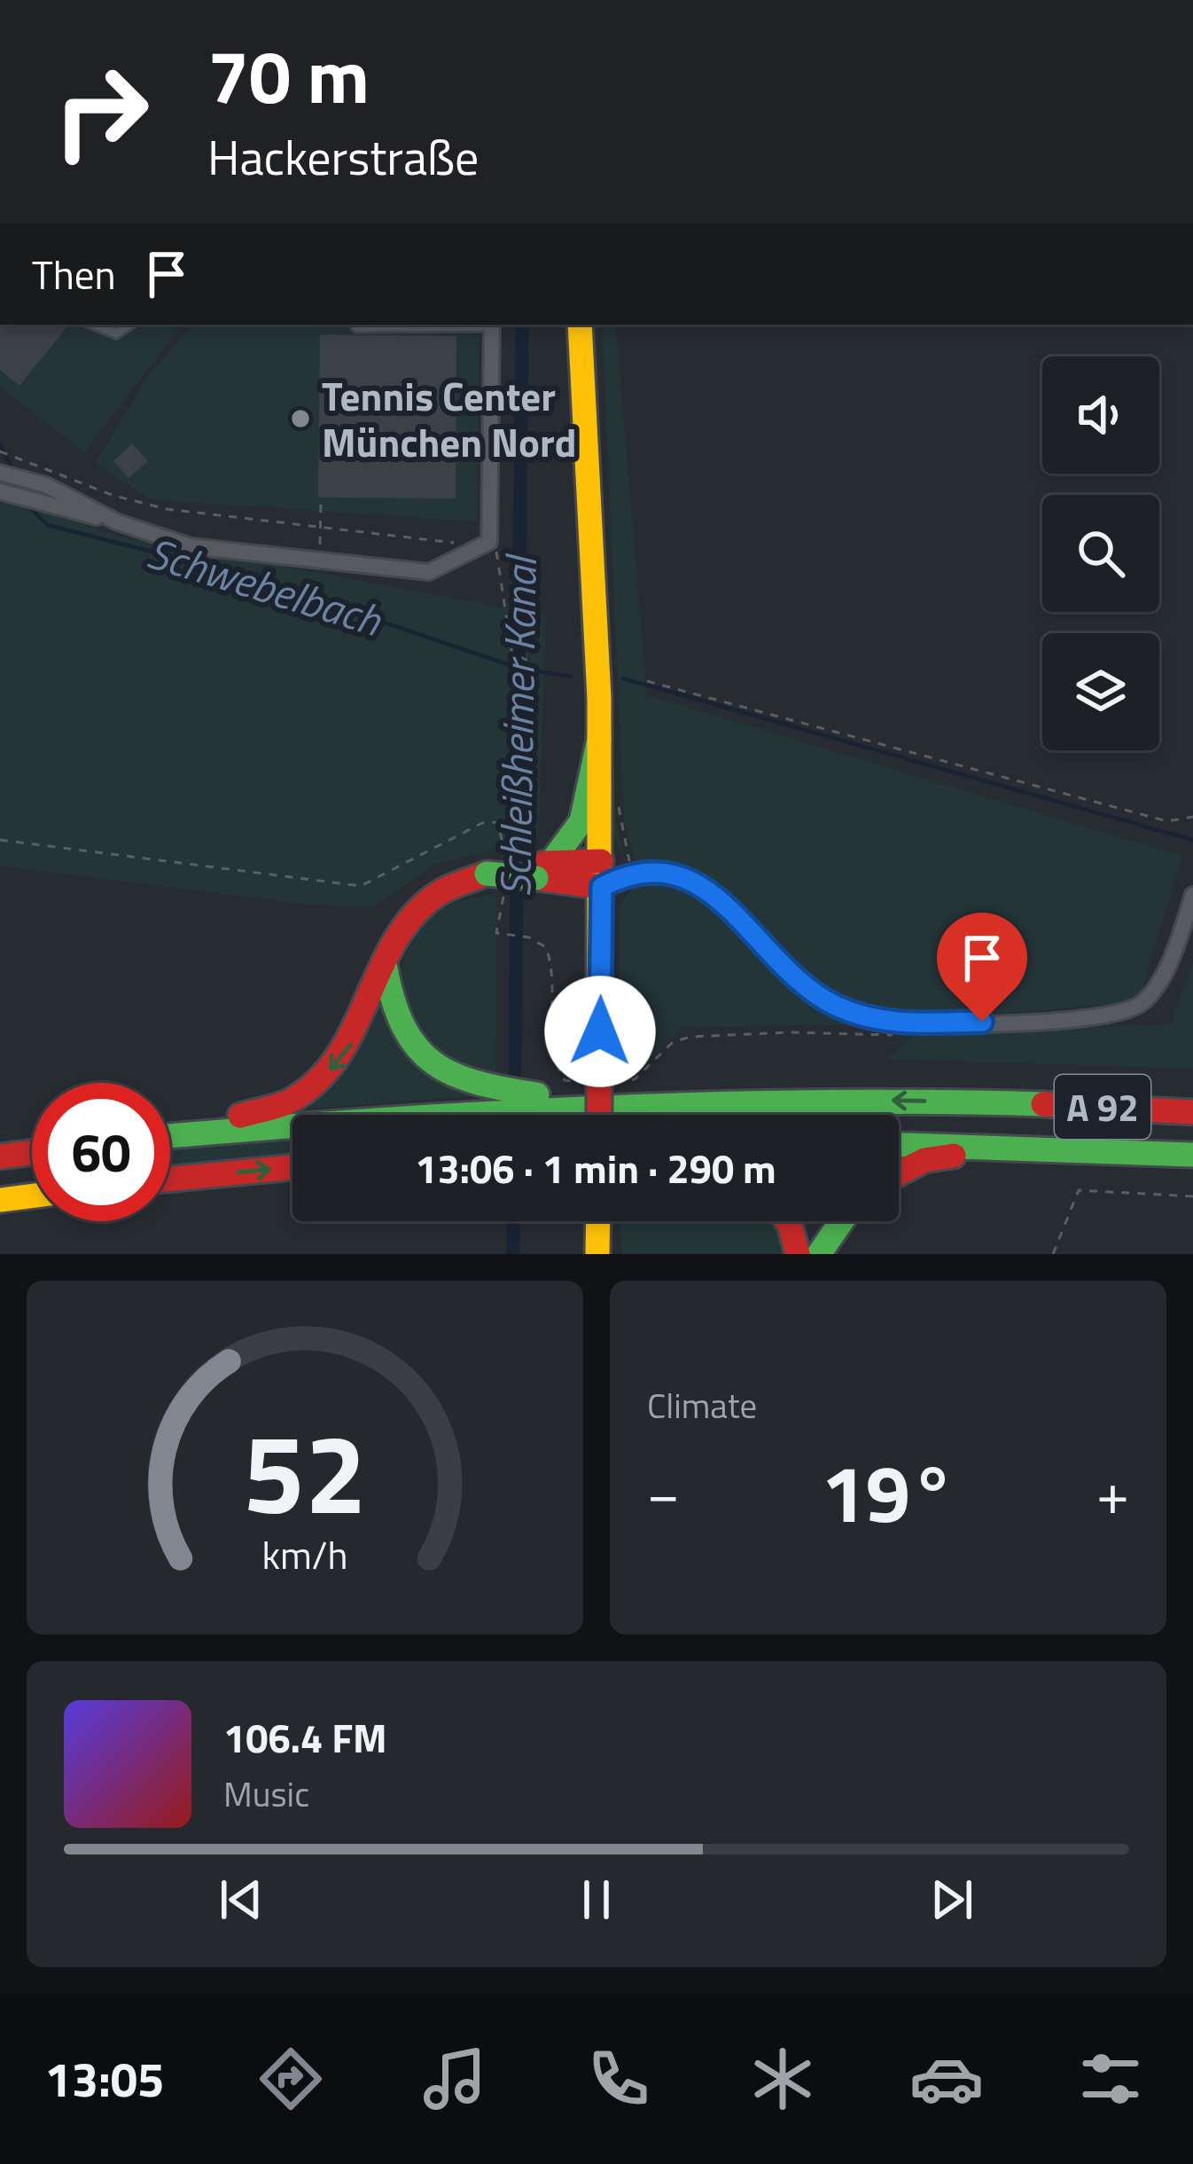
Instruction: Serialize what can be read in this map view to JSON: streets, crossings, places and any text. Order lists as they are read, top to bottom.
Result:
{
  "streets": {
    "main road": ["A 92"]
  },
  "water": ["Schwebelbach", "Schleißheimer Kanal"],
  "places": ["Tennis Center München Nord"],
  "page": {
    "turn": ["70 m", "Hackerstraße"],
    "then": "Then",
    "limit": "60",
    "trip": "13:06 · 1 min · 290 m",
    "tile": "Climate",
    "heat": ["−", "19°", "+"],
    "song": ["106.4 FM", "Music"],
    "tabs": "13:05",
    "gauge": ["52", "km/h"]
  }
}
